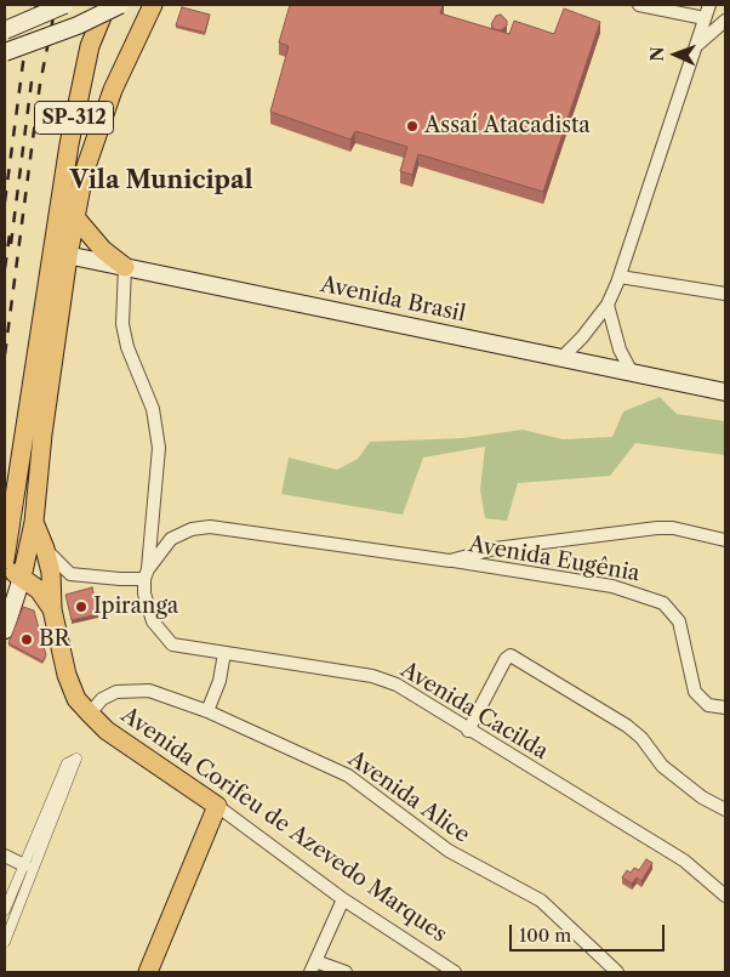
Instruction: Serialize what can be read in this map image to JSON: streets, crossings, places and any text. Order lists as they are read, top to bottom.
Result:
{
  "streets": {
    "main road": ["SP-312", "Avenida Brasil", "Avenida Corifeu de Azevedo Marques"],
    "street": ["Avenida Eugênia", "Avenida Cacilda", "Avenida Alice"]
  },
  "crossings": [
    ["SP-312", "Avenida Brasil"],
    ["Avenida Brasil", "Avenida Cacilda"],
    ["Avenida Eugênia", "Avenida Cacilda"],
    ["Avenida Alice", "Avenida Corifeu de Azevedo Marques"]
  ],
  "districts": ["Vila Municipal"],
  "places": ["Assaí Atacadista", "Ipiranga", "BR"],
  "scale_bar": "100 m",
  "north": "left"
}
